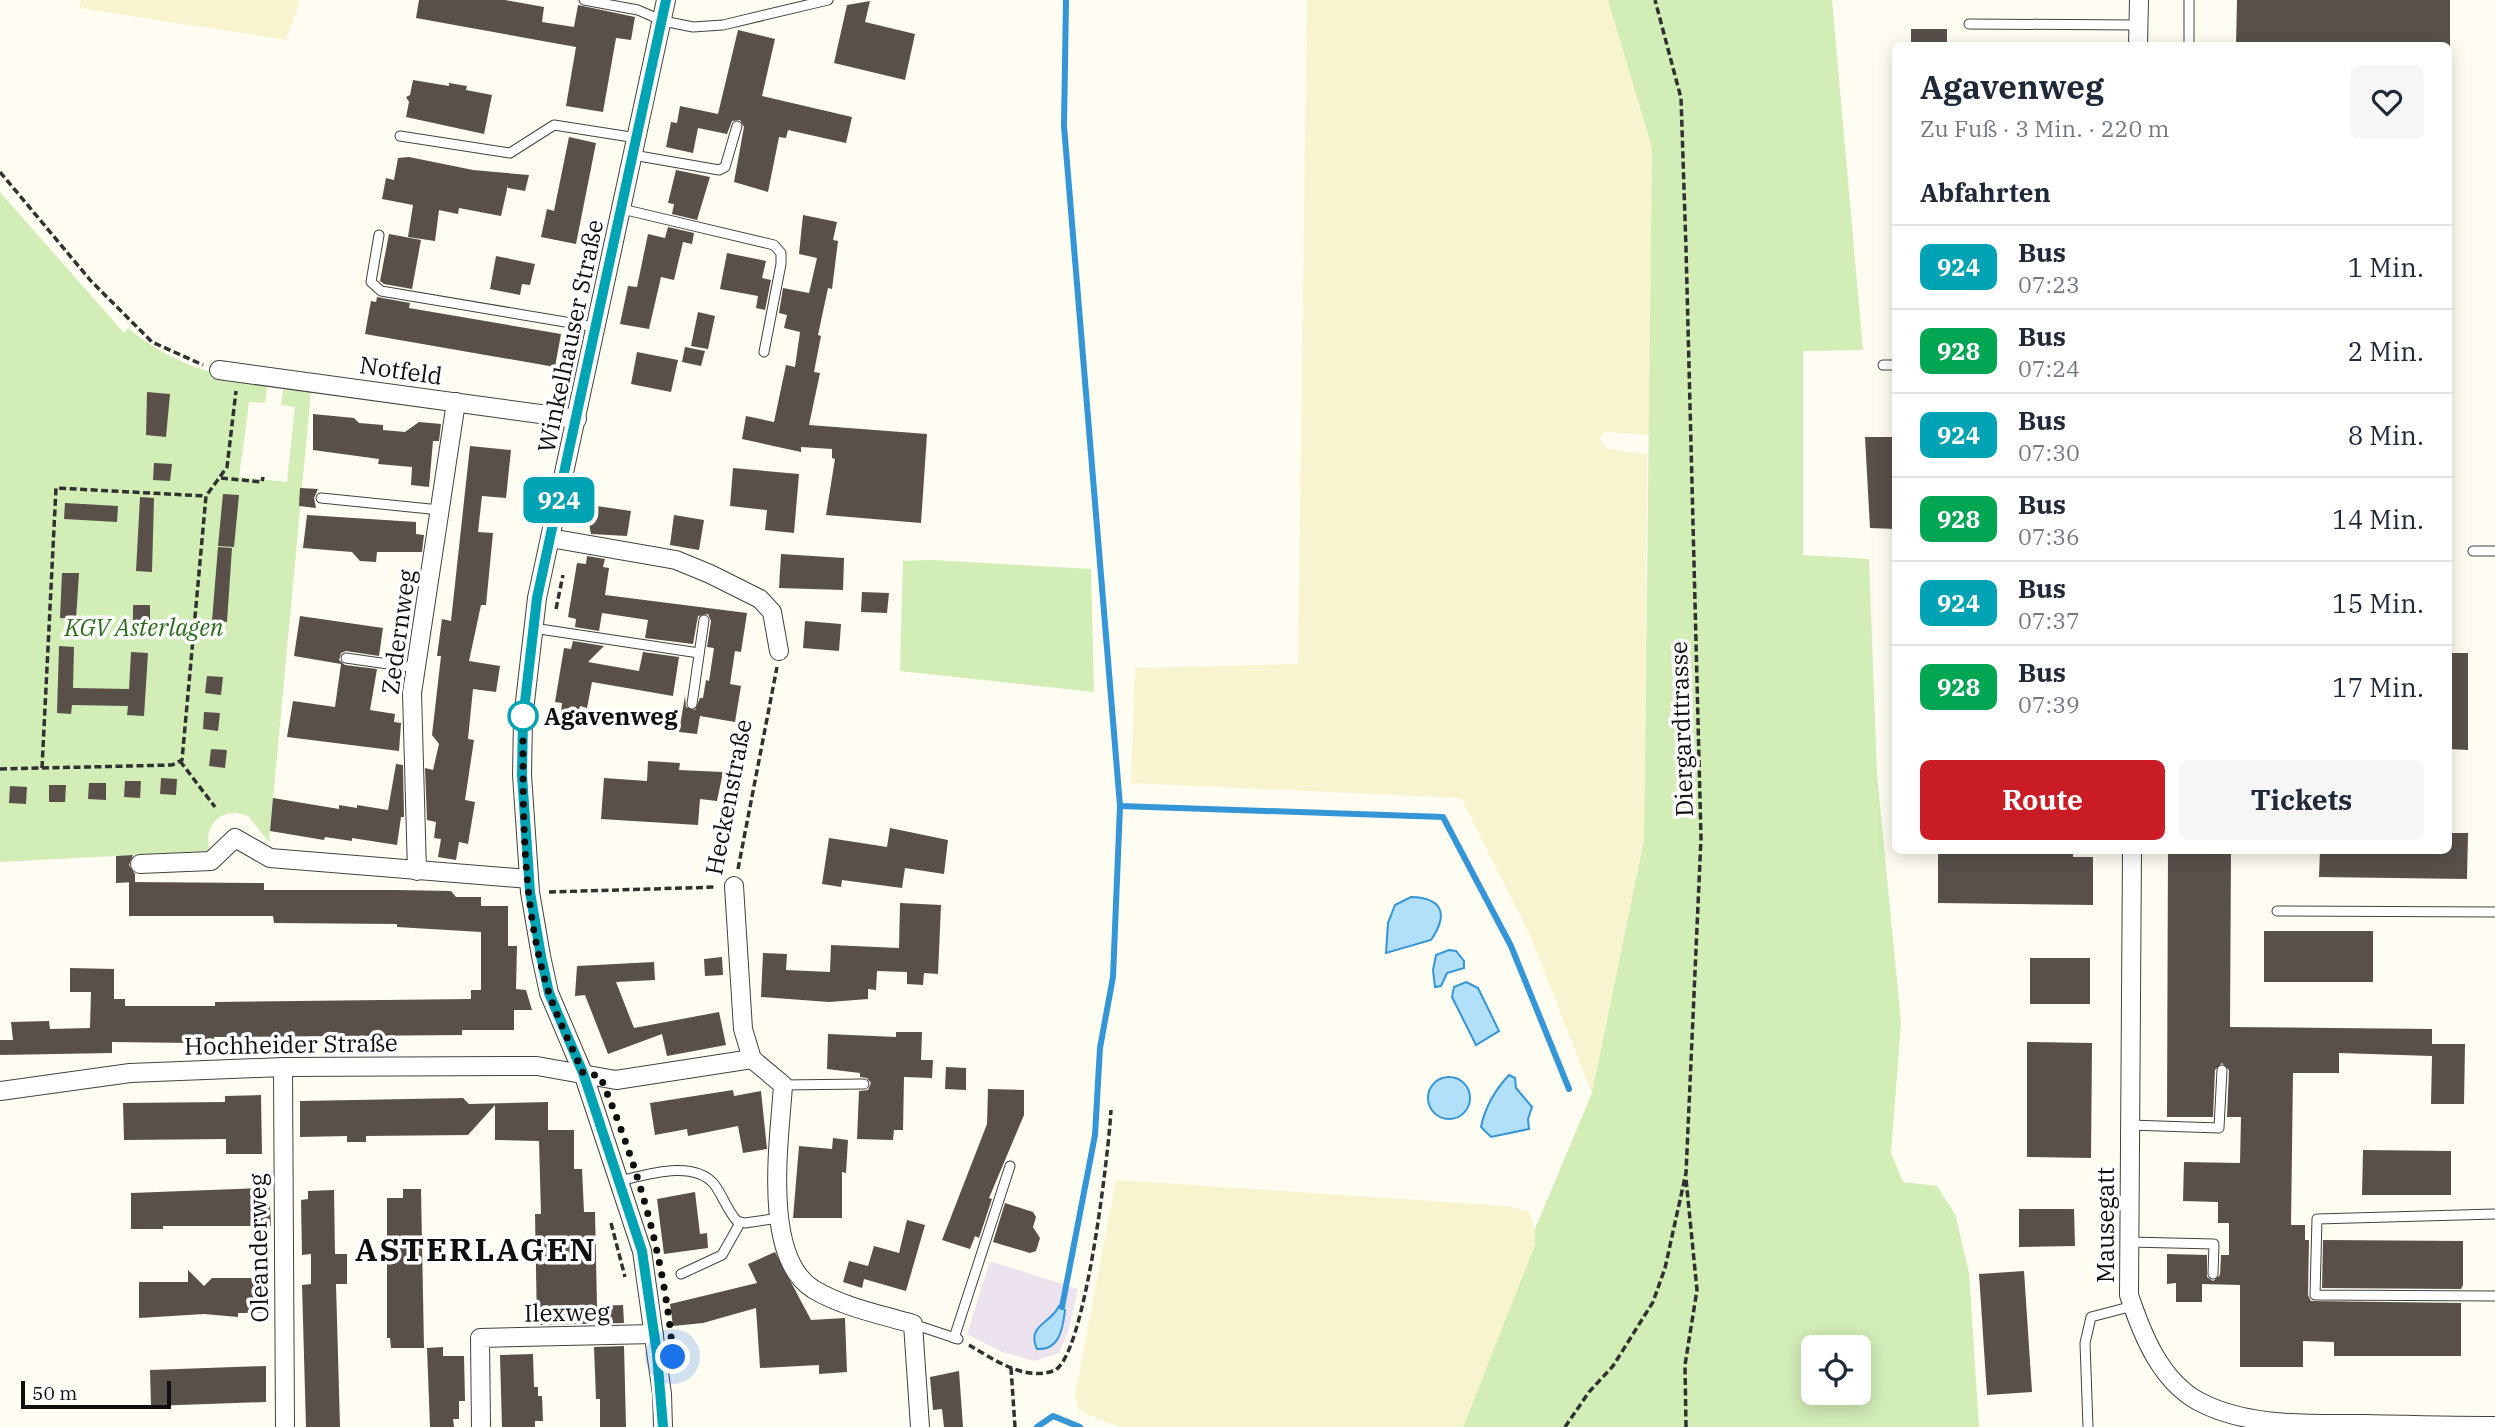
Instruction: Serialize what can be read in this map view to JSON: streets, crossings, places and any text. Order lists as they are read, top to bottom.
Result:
{
  "streets": {
    "street": [
      "Winkelhauser Straße",
      "Notfeld",
      "Zedernweg",
      "Heckenstraße",
      "Hochheider Straße",
      "Mausegatt",
      "Oleanderweg",
      "Ilexweg"
    ],
    "path": ["Diergardttrasse"]
  },
  "crossings": [
    ["Winkelhauser Straße", "Notfeld"],
    ["Winkelhauser Straße", "Hochheider Straße"],
    ["Winkelhauser Straße", "Ilexweg"],
    ["Notfeld", "Zedernweg"],
    ["Hochheider Straße", "Oleanderweg"]
  ],
  "districts": ["ASTERLAGEN"],
  "parks": ["KGV Asterlagen"],
  "places": ["Agavenweg"],
  "lines": ["bus line 924"],
  "scale_bar": "50 m",
  "page": {
    "on_map": "924",
    "heading": [
      ["Agavenweg", "Zu Fuß · 3 Min. · 220 m"],
      "Abfahrten"
    ],
    "list": [
      {
        "mark": "924",
        "name": "Bus",
        "note": "07:23",
        "value": "1 Min."
      },
      {
        "mark": "928",
        "name": "Bus",
        "note": "07:24",
        "value": "2 Min."
      },
      {
        "mark": "924",
        "name": "Bus",
        "note": "07:30",
        "value": "8 Min."
      },
      {
        "mark": "928",
        "name": "Bus",
        "note": "07:36",
        "value": "14 Min."
      },
      {
        "mark": "924",
        "name": "Bus",
        "note": "07:37",
        "value": "15 Min."
      },
      {
        "mark": "928",
        "name": "Bus",
        "note": "07:39",
        "value": "17 Min."
      }
    ],
    "buttons": ["Route", "Tickets"],
    "scale": "50 m"
  }
}
